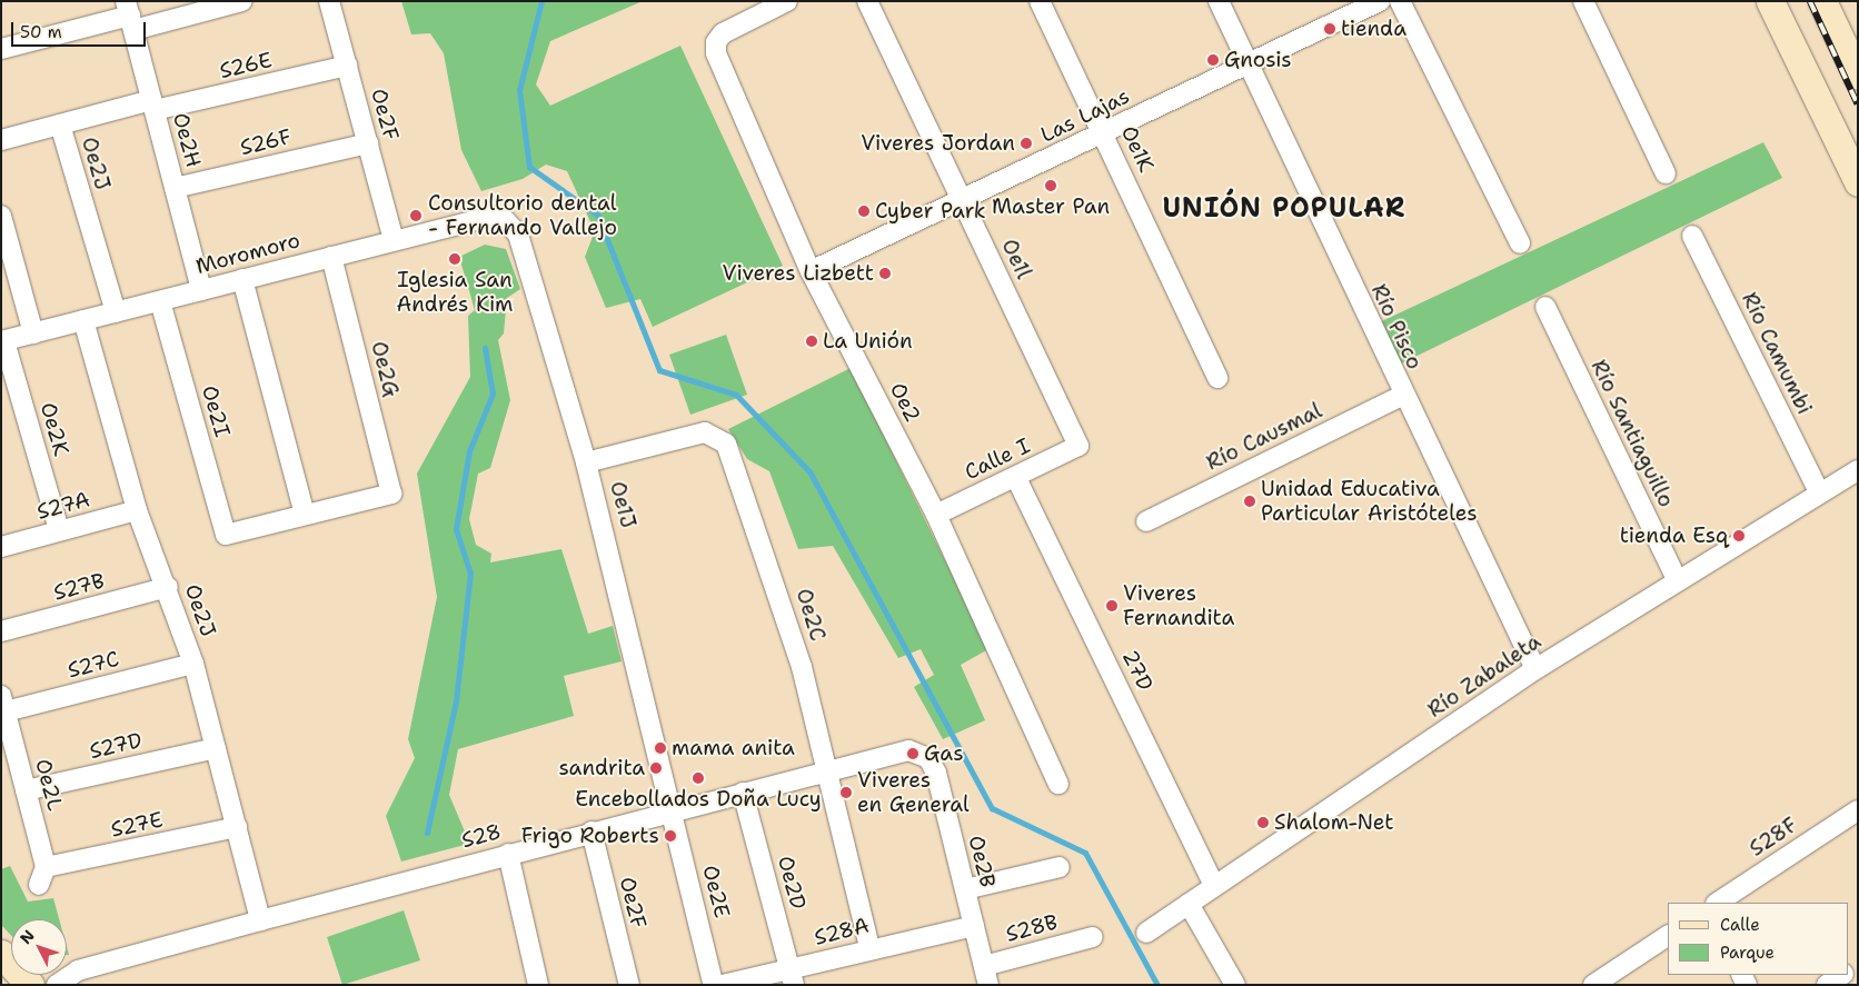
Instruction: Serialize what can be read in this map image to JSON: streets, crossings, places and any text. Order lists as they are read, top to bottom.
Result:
{
  "streets": {
    "street": [
      "S26E",
      "Oe2F",
      "Las Lajas",
      "Oe2H",
      "S26F",
      "Oe1K",
      "Oe2J",
      "Moromoro",
      "Oe1l",
      "Río Pisco",
      "Río Camumbi",
      "Oe2G",
      "Oe2",
      "Oe2I",
      "Oe2K",
      "Río Santiaguillo",
      "Río Causmal",
      "Calle I",
      "Oe1J",
      "S27A",
      "S27B",
      "Oe2C",
      "S27C",
      "27D",
      "Río Zabaleta",
      "S27D",
      "Oe2L",
      "S27E",
      "S28",
      "S28F",
      "Oe2B",
      "Oe2D",
      "Oe2E",
      "S28B",
      "S28A"
    ]
  },
  "crossings": [
    ["S26E", "Oe2F"],
    ["S26E", "Oe2H"],
    ["S26E", "Oe2J"],
    ["Oe2F", "S26F"],
    ["Oe2F", "Moromoro"],
    ["Oe2F", "S28"],
    ["Las Lajas", "Oe1K"],
    ["Las Lajas", "Oe1l"],
    ["Las Lajas", "Río Pisco"],
    ["Las Lajas", "Oe2"],
    ["Oe2H", "S26F"],
    ["Oe2H", "Moromoro"],
    ["Oe2J", "Moromoro"],
    ["Oe2J", "S27A"],
    ["Oe2J", "S27B"],
    ["Oe2J", "S27C"],
    ["Oe2J", "S27D"],
    ["Oe2J", "S27E"],
    ["Oe2J", "S28"],
    ["Moromoro", "Oe2G"],
    ["Moromoro", "Oe2I"],
    ["Moromoro", "Oe2K"],
    ["Moromoro", "Oe1J"],
    ["Oe1l", "Calle I"],
    ["Río Pisco", "Río Causmal"],
    ["Río Pisco", "Río Zabaleta"],
    ["Río Camumbi", "Río Zabaleta"],
    ["Oe2G", "Oe2I"],
    ["Oe2", "Calle I"],
    ["Oe2K", "S27A"],
    ["Río Santiaguillo", "Río Zabaleta"],
    ["Calle I", "27D"],
    ["Oe1J", "Oe2C"],
    ["Oe1J", "S28"],
    ["Oe1J", "Oe2E"],
    ["Oe2C", "S28"],
    ["Oe2C", "S28A"],
    ["S27C", "Oe2L"],
    ["27D", "Río Zabaleta"],
    ["S27D", "Oe2L"],
    ["Oe2L", "S27E"],
    ["S28", "Oe2B"],
    ["S28", "Oe2D"],
    ["S28", "Oe2E"],
    ["Oe2B", "S28B"],
    ["Oe2B", "S28A"],
    ["Oe2D", "S28A"]
  ],
  "districts": ["UNIÓN POPULAR"],
  "places": [
    "tienda",
    "Gnosis",
    "Viveres Jordan",
    "Master Pan",
    "Cyber Park",
    "Consultorio dental - Fernando Vallejo",
    "Iglesia San Andrés Kim",
    "Viveres Lizbett",
    "La Unión",
    "Unidad Educativa Particular Aristóteles",
    "tienda Esq",
    "Viveres Fernandita",
    "mama anita",
    "Gas",
    "sandrita",
    "Encebollados Doña Lucy",
    "Viveres en General",
    "Shalom-Net",
    "Frigo Roberts"
  ],
  "legend": ["Calle", "Parque"],
  "scale_bar": "50 m",
  "north": "top left"
}
